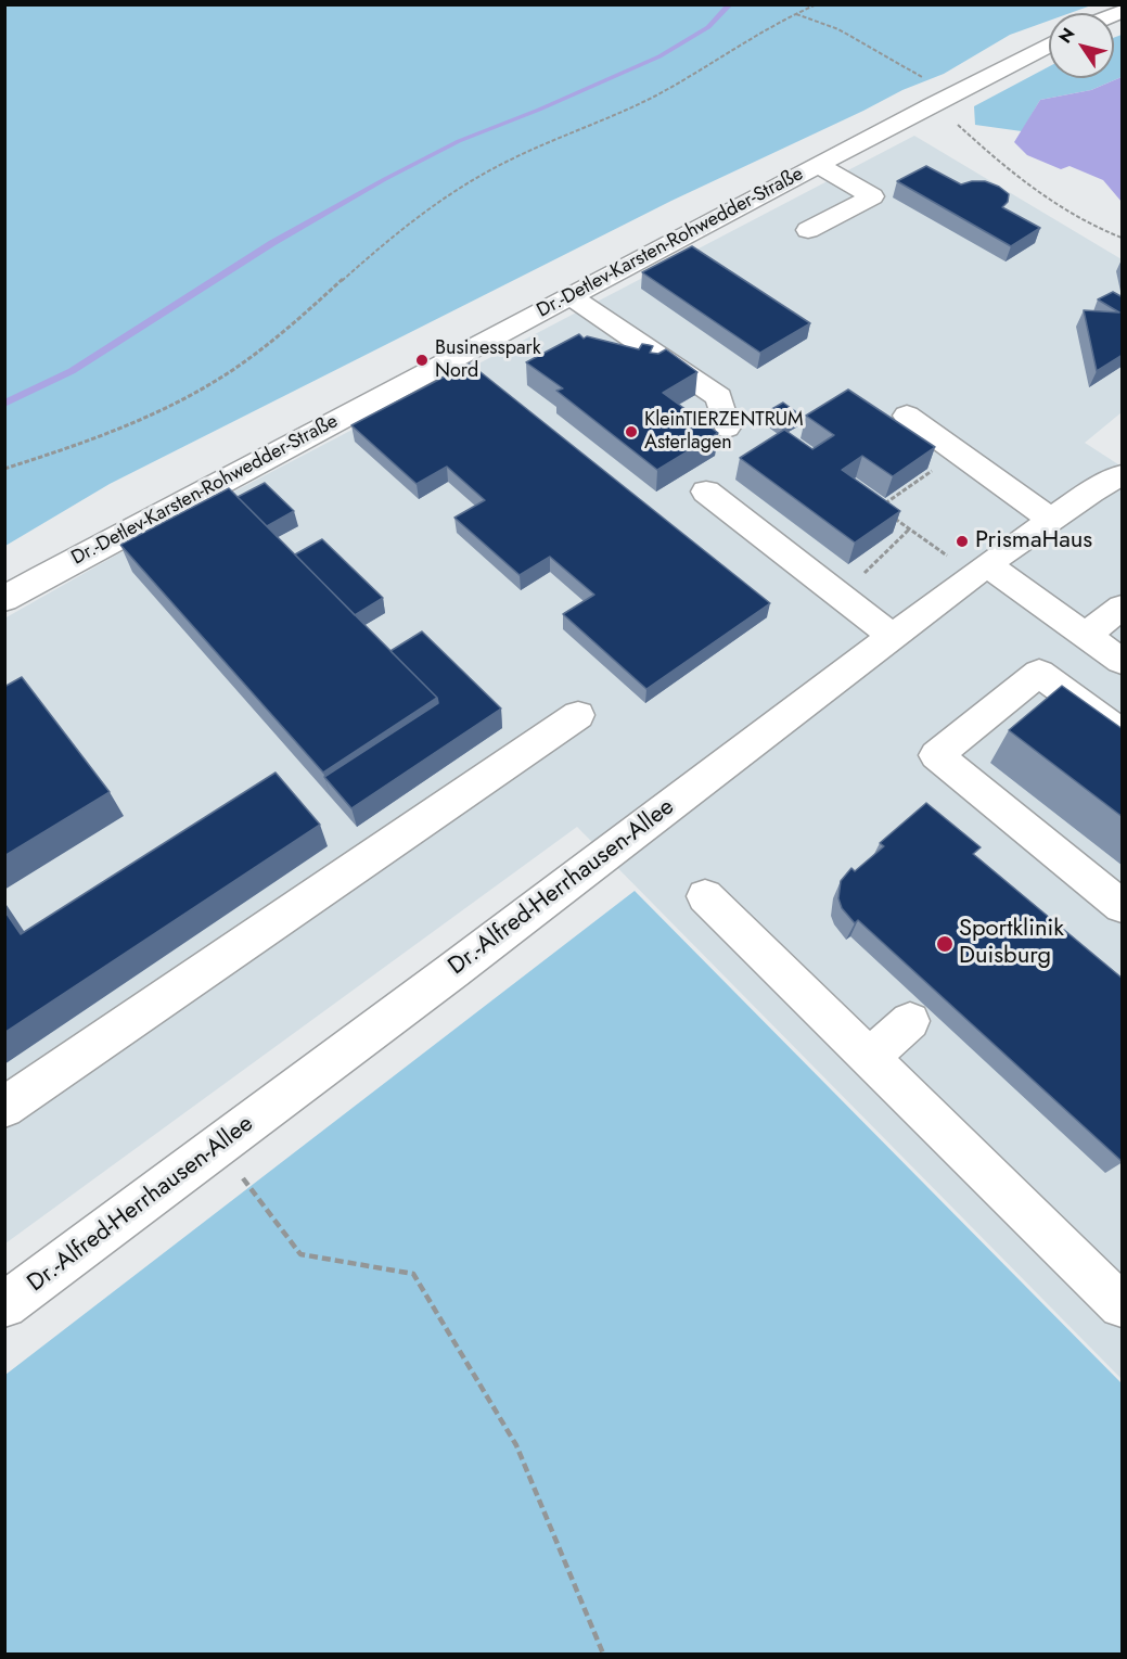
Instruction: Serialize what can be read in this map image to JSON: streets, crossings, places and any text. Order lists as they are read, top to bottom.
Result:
{
  "streets": {
    "street": ["Dr.-Detlev-Karsten-Rohwedder-Straße", "Dr.-Alfred-Herrhausen-Allee"]
  },
  "places": [
    "Businesspark Nord",
    "KleinTIERZENTRUM Asterlagen",
    "PrismaHaus",
    "Sportklinik Duisburg"
  ],
  "north": "top left"
}
